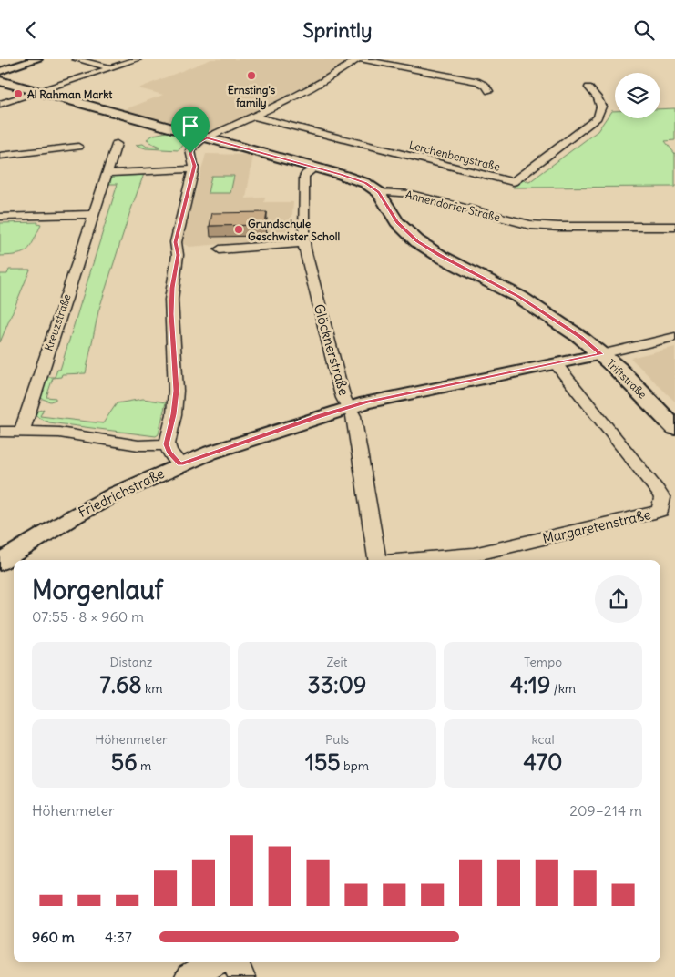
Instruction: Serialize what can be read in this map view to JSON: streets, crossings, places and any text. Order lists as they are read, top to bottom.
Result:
{
  "streets": {
    "main road": ["Annendorfer Straße", "Triftstraße"],
    "street": [
      "Lerchenbergstraße",
      "Kreuzstraße",
      "Glöcknerstraße",
      "Friedrichstraße",
      "Margaretenstraße"
    ]
  },
  "crossings": [
    ["Annendorfer Straße", "Glöcknerstraße"],
    ["Annendorfer Straße", "Triftstraße"],
    ["Glöcknerstraße", "Friedrichstraße"],
    ["Triftstraße", "Friedrichstraße"],
    ["Friedrichstraße", "Margaretenstraße"]
  ],
  "places": ["Ernsting's family", "Al Rahman Markt", "Grundschule Geschwister Scholl"],
  "page": {
    "header": "Sprintly",
    "heading": ["Morgenlauf", "07:55 · 8 × 960 m"],
    "stats": [
      ["Distanz", "7.68 km"],
      ["Zeit", "33:09"],
      ["Tempo", "4:19 /km"],
      ["Höhenmeter", "56 m"],
      ["Puls", "155 bpm"],
      ["kcal", "470"]
    ],
    "chart": ["Höhenmeter", "209–214 m"],
    "list": [
      {
        "name": "960 m",
        "note": "4:37"
      }
    ]
  }
}
